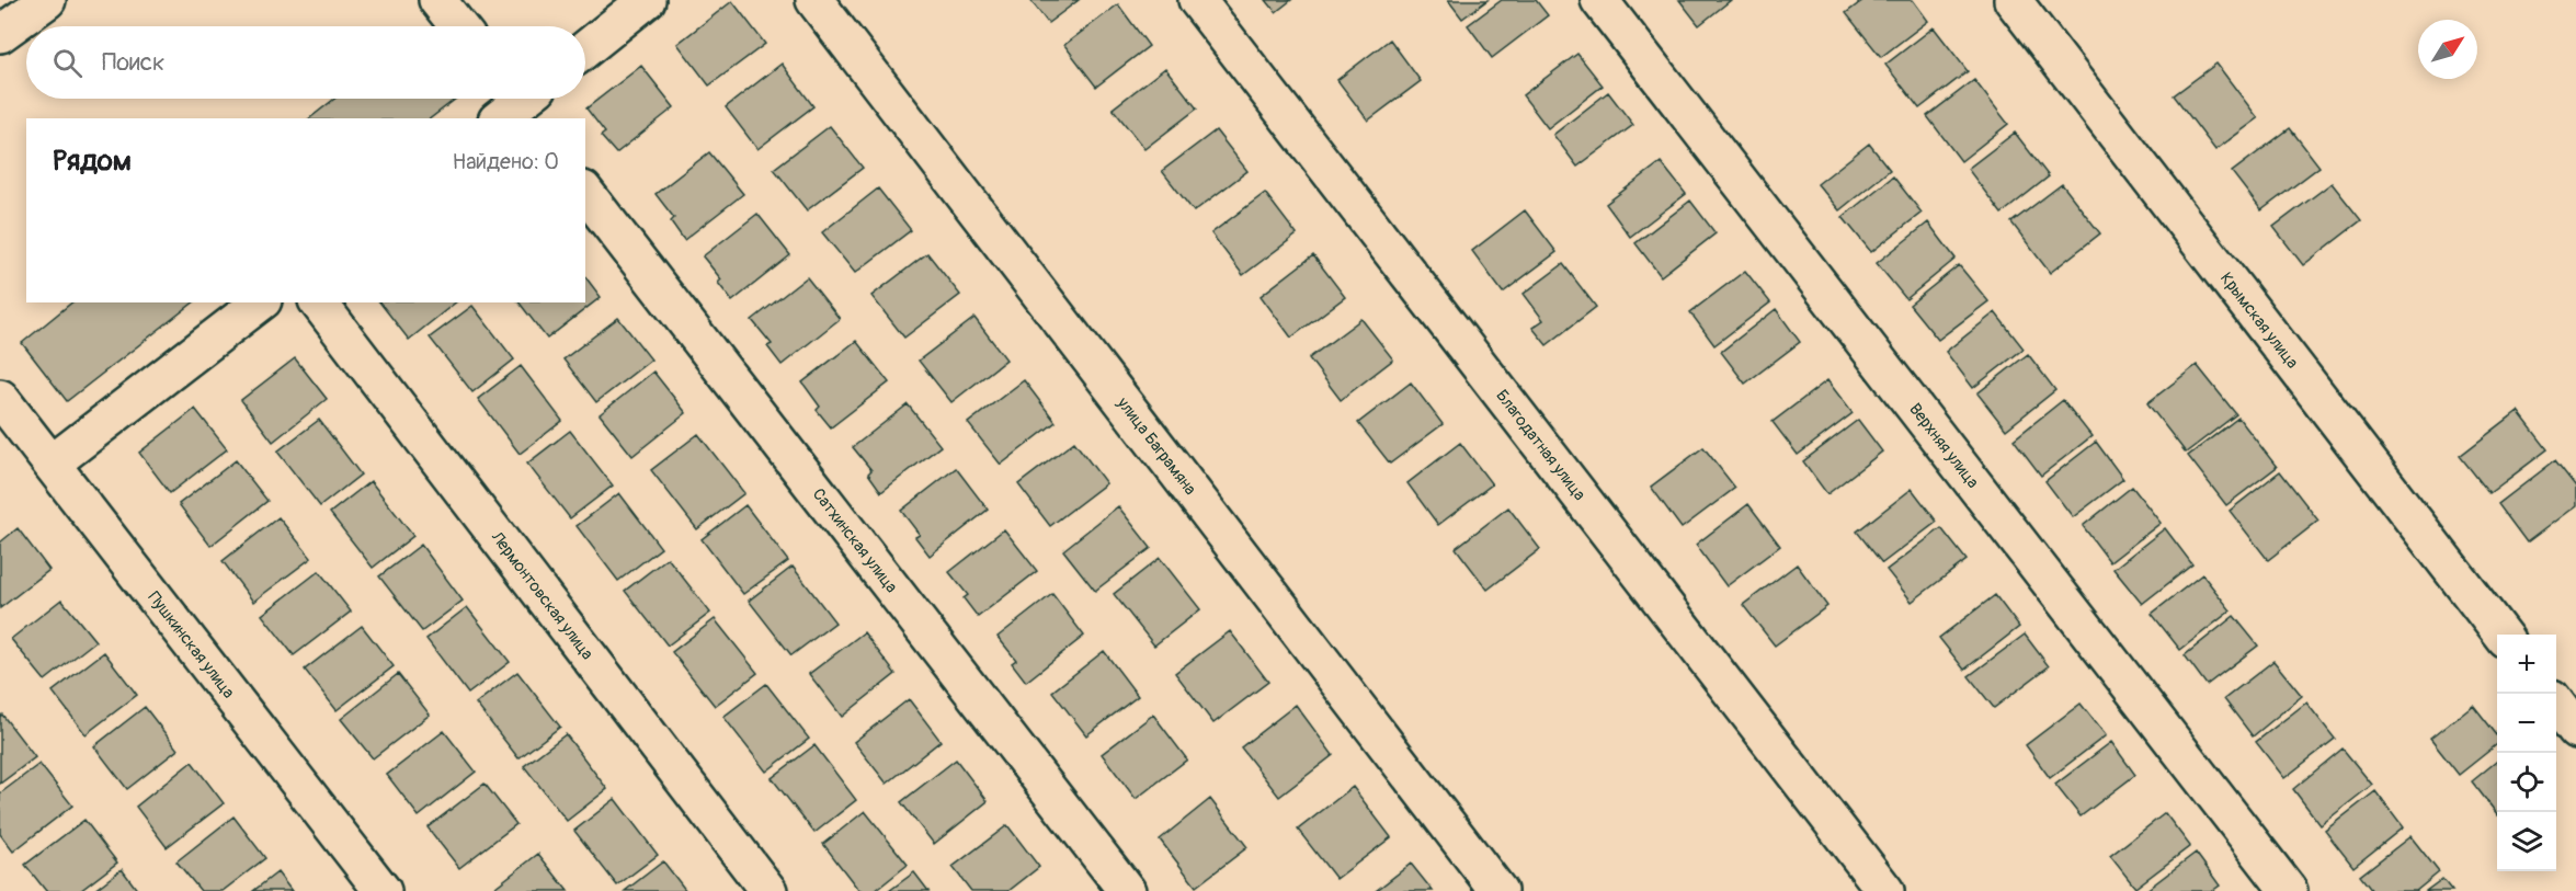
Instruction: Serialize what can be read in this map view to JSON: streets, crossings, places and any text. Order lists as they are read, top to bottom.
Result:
{
  "streets": {
    "street": [
      "Крымская улица",
      "улица Баграмяна",
      "Благодатная улица",
      "Верхняя улица",
      "Сатхинская улица",
      "Лермонтовская улица",
      "Пушкинская улица"
    ]
  },
  "north": "top right",
  "page": {
    "search": "Поиск",
    "heading": ["Рядом", "Найдено: 0"],
    "map_buttons": ["+", "−"]
  }
}
